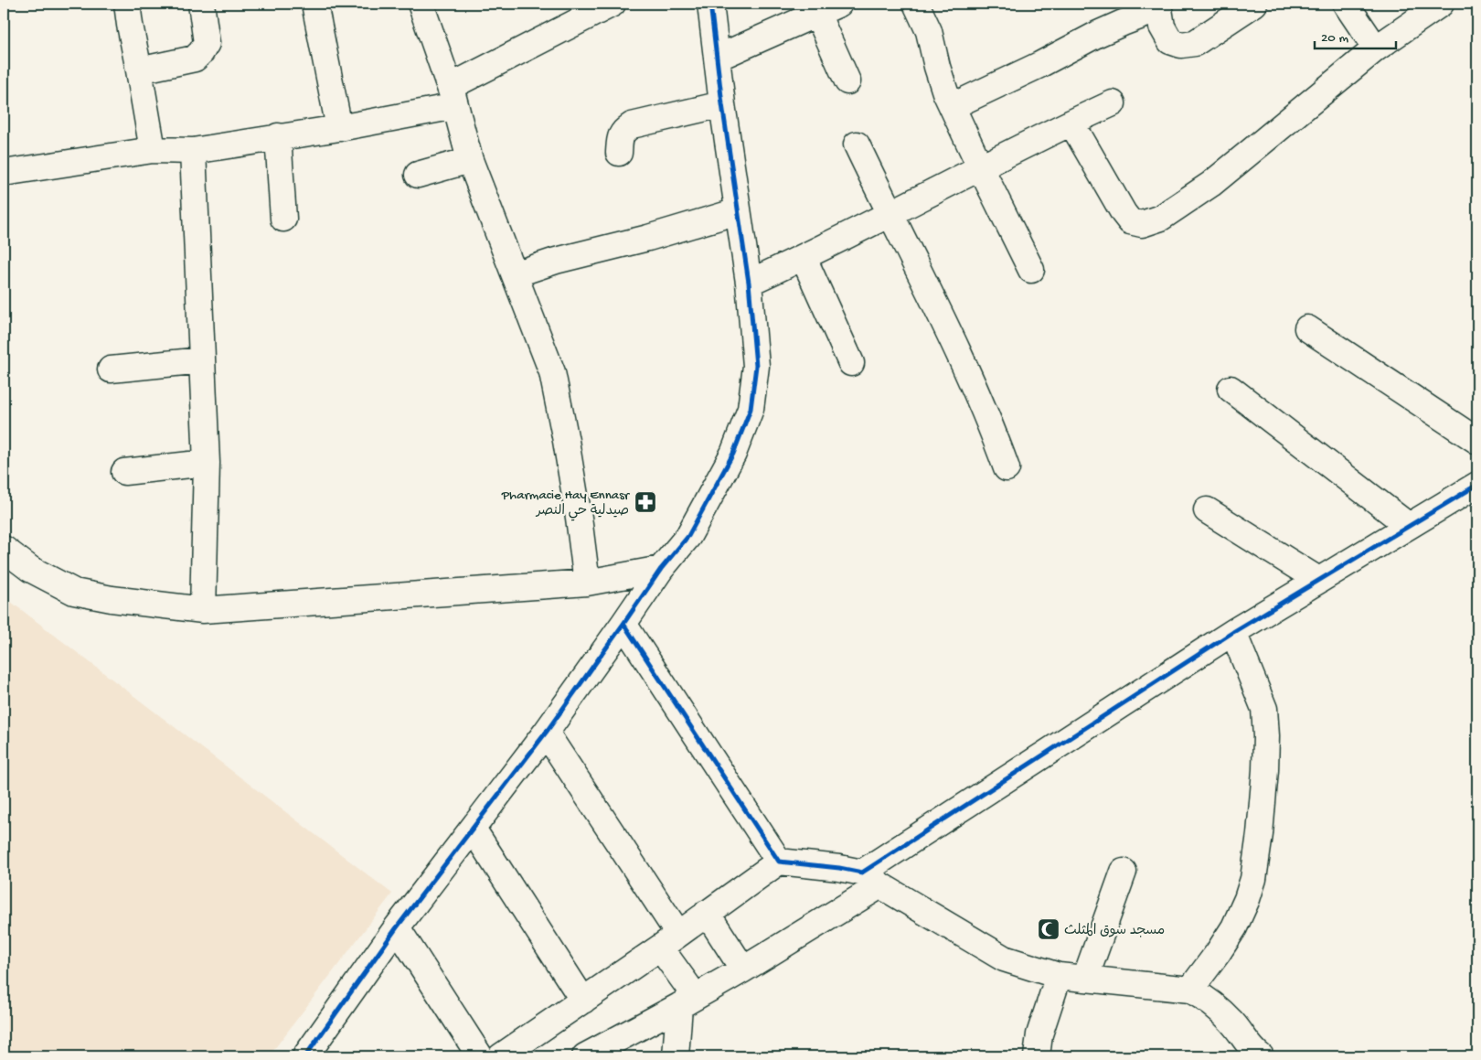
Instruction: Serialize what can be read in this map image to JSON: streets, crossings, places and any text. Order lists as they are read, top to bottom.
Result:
{
  "places": {
    "pharmacy": ["Pharmacie Hay Ennasr صيدلية حي النصر"],
    "mosque": ["مسجد سوق المثلث"]
  },
  "scale_bar": "20 m"
}
